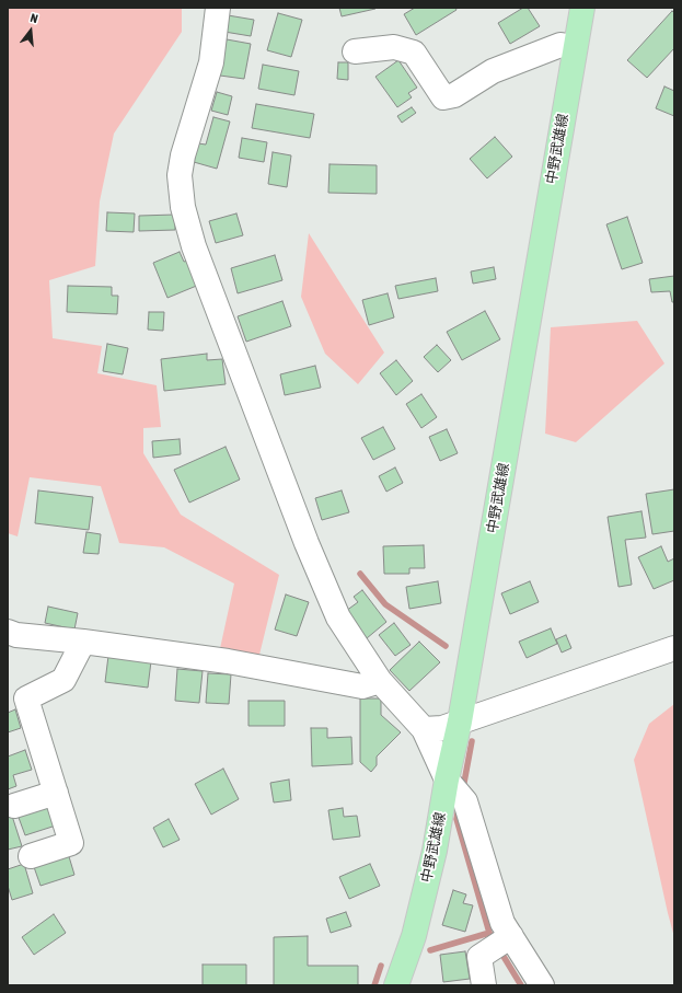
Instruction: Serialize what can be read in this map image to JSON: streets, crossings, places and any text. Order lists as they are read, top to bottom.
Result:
{
  "streets": {
    "main road": ["中野武雄線"]
  },
  "north": "top"
}
